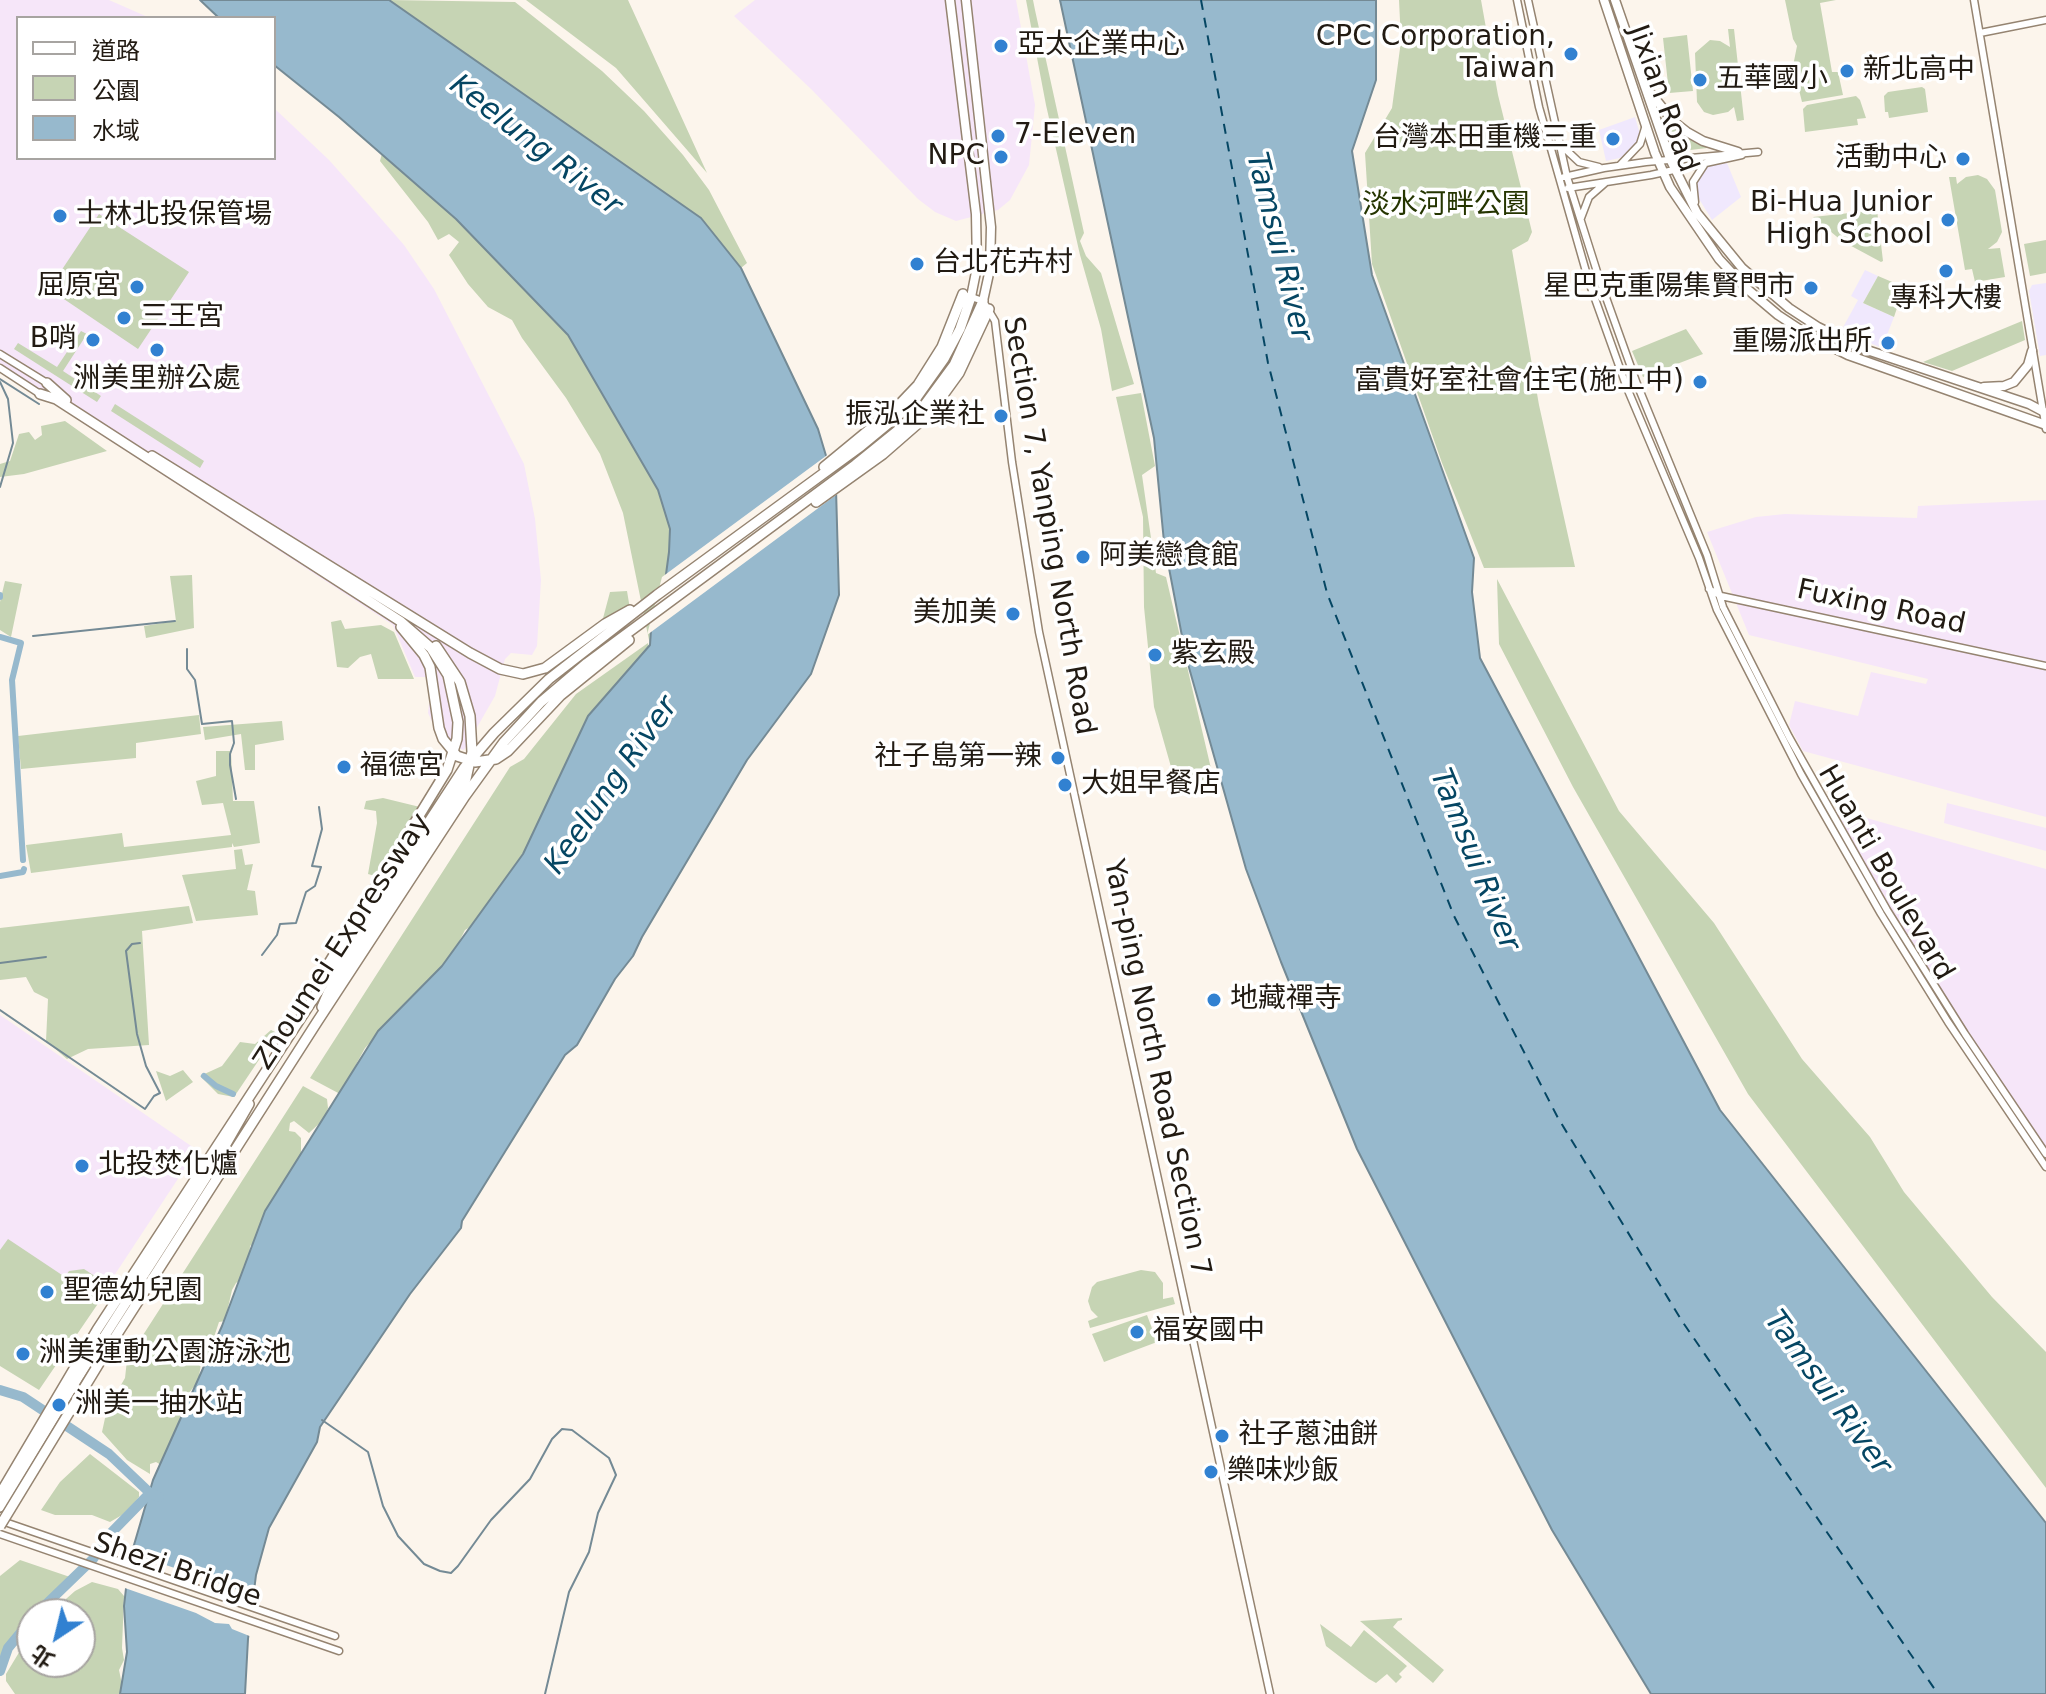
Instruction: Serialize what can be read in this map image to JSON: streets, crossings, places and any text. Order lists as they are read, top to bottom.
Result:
{
  "streets": {
    "highway": ["Zhoumei Expressway"],
    "main road": ["Jixian Road", "Section 7, Yanping North Road"],
    "street": ["Fuxing Road", "Huanti Boulevard", "Shezi Bridge"]
  },
  "crossings": [
    ["Section 7, Yanping North Road", "Zhoumei Expressway"],
    ["Fuxing Road", "Huanti Boulevard"],
    ["Zhoumei Expressway", "Shezi Bridge"]
  ],
  "water": ["Keelung River", "Tamsui River"],
  "parks": ["淡水河畔公園"],
  "places": [
    "亞太企業中心",
    "CPC Corporation, Taiwan",
    "新北高中",
    "五華國小",
    "7-Eleven",
    "台灣本田重機三重",
    "NPC",
    "活動中心",
    "士林北投保管場",
    "Bi-Hua Junior High School",
    "台北花卉村",
    "專科大樓",
    "屈原宮",
    "星巴克重陽集賢門市",
    "三王宮",
    "B哨",
    "重陽派出所",
    "洲美里辦公處",
    "富貴好室社會住宅(施工中)",
    "振泓企業社",
    "阿美戀食館",
    "美加美",
    "紫玄殿",
    "社子島第一辣",
    "福德宮",
    "大姐早餐店",
    "地藏禪寺",
    "北投焚化爐",
    "聖德幼兒園",
    "福安國中",
    "洲美運動公園游泳池",
    "洲美一抽水站",
    "社子蔥油餅",
    "樂味炒飯"
  ],
  "legend": ["道路", "公園", "水域"],
  "north": "bottom left"
}
